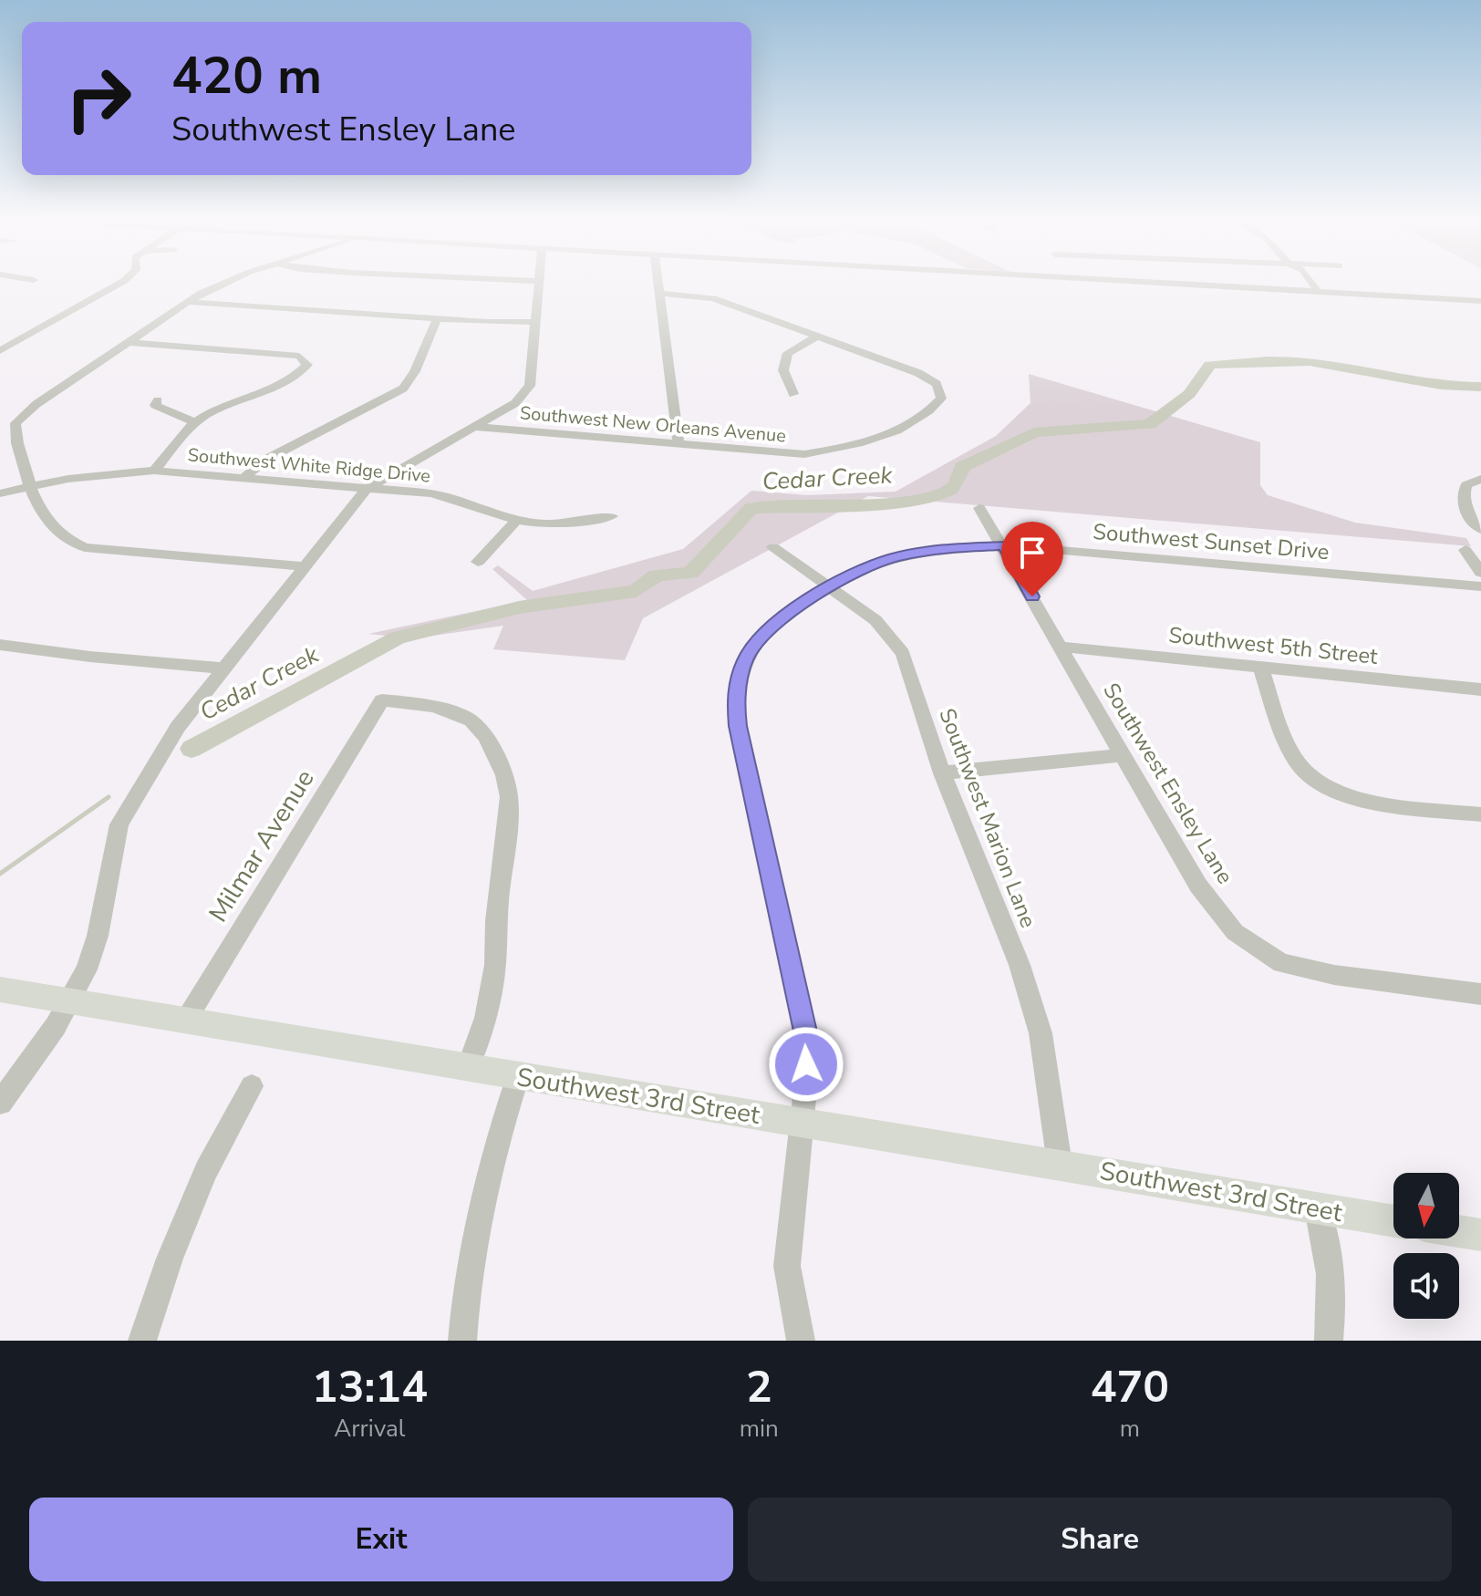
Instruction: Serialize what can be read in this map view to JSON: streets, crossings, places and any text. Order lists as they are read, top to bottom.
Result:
{
  "streets": {
    "main road": ["Southwest 3rd Street"],
    "street": [
      "Southwest New Orleans Avenue",
      "Southwest White Ridge Drive",
      "Southwest Sunset Drive",
      "Southwest 5th Street",
      "Southwest Ensley Lane",
      "Southwest Marion Lane",
      "Milmar Avenue"
    ]
  },
  "crossings": [
    ["Southwest Sunset Drive", "Southwest Ensley Lane"],
    ["Southwest Sunset Drive", "Southwest Marion Lane"],
    ["Southwest Sunset Drive", "Southwest 3rd Street"],
    ["Southwest 5th Street", "Southwest Ensley Lane"],
    ["Southwest Marion Lane", "Southwest 3rd Street"],
    ["Milmar Avenue", "Southwest 3rd Street"]
  ],
  "water": ["Cedar Creek"],
  "north": "bottom",
  "page": {
    "turn": ["420 m", "Southwest Ensley Lane"],
    "eta": [
      "13:14",
      "Arrival",
      "2",
      "min",
      "470",
      "m"
    ],
    "buttons": ["Exit", "Share"]
  }
}
